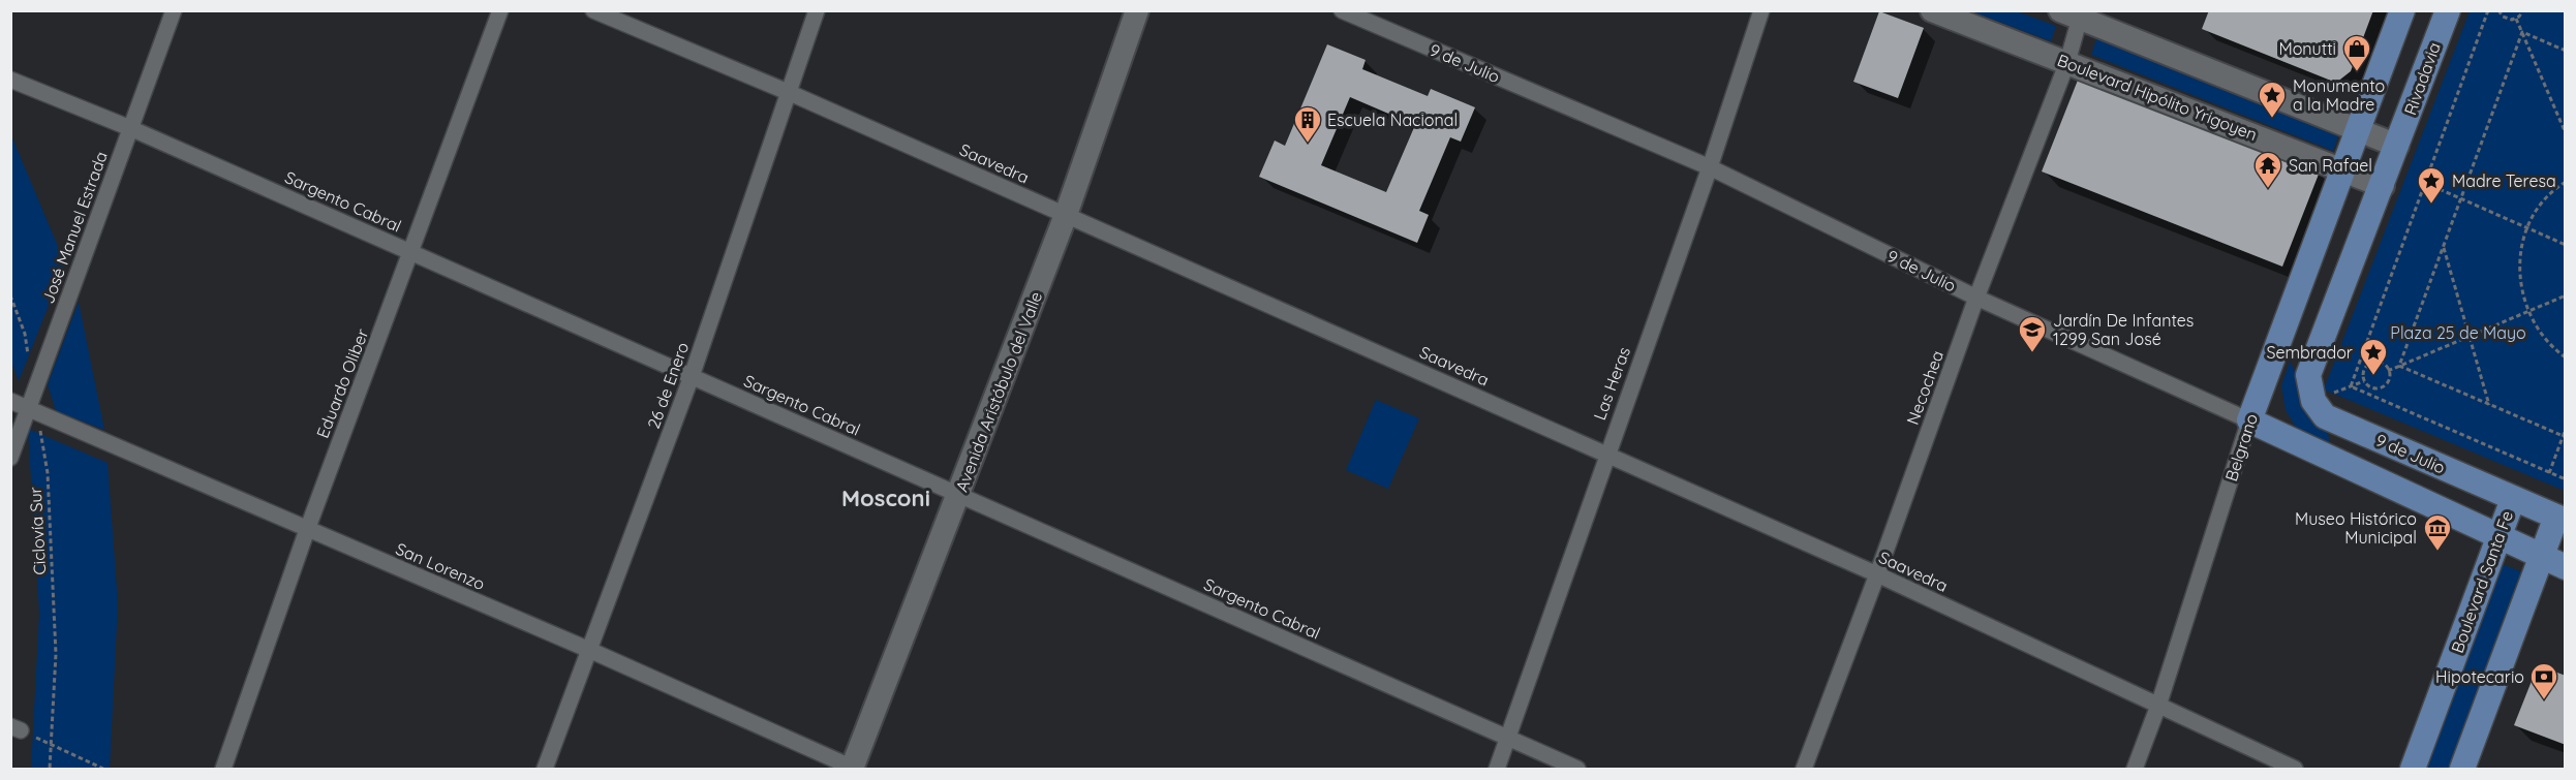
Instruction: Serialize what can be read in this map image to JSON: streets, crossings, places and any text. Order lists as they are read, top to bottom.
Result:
{
  "streets": {
    "main road": [
      "9 de Julio",
      "Rivadavia",
      "Boulevard Hipólito Yrigoyen",
      "Avenida Aristóbulo del Valle",
      "Belgrano",
      "Boulevard Santa Fe"
    ],
    "street": [
      "Saavedra",
      "Sargento Cabral",
      "José Manuel Estrada",
      "Eduardo Oliber",
      "Las Heras",
      "26 de Enero",
      "Necochea",
      "San Lorenzo"
    ],
    "path": ["Ciclovía Sur"]
  },
  "crossings": [
    ["9 de Julio", "Boulevard Hipólito Yrigoyen"],
    ["9 de Julio", "Las Heras"],
    ["9 de Julio", "Necochea"],
    ["9 de Julio", "Belgrano"],
    ["9 de Julio", "Boulevard Santa Fe"],
    ["Boulevard Hipólito Yrigoyen", "Necochea"],
    ["Boulevard Hipólito Yrigoyen", "Belgrano"],
    ["Saavedra", "Las Heras"],
    ["Saavedra", "26 de Enero"],
    ["Saavedra", "Necochea"],
    ["Saavedra", "Avenida Aristóbulo del Valle"],
    ["Saavedra", "Belgrano"],
    ["Sargento Cabral", "José Manuel Estrada"],
    ["Sargento Cabral", "Eduardo Oliber"],
    ["Sargento Cabral", "Las Heras"],
    ["Sargento Cabral", "26 de Enero"],
    ["Sargento Cabral", "Avenida Aristóbulo del Valle"],
    ["José Manuel Estrada", "Ciclovía Sur"],
    ["José Manuel Estrada", "San Lorenzo"],
    ["Eduardo Oliber", "San Lorenzo"],
    ["26 de Enero", "San Lorenzo"],
    ["Avenida Aristóbulo del Valle", "San Lorenzo"],
    ["Ciclovía Sur", "San Lorenzo"]
  ],
  "districts": ["Mosconi"],
  "parks": ["Plaza 25 de Mayo"],
  "places": {
    "shop": ["Monutti"],
    "place": ["Monumento a la Madre", "Madre Teresa", "Sembrador"],
    "building": ["Escuela Nacional"],
    "temple": ["San Rafael"],
    "school or university": ["Jardín De Infantes 1299 San José"],
    "museum": ["Museo Histórico Municipal"],
    "bank": ["Hipotecario"]
  }
}
